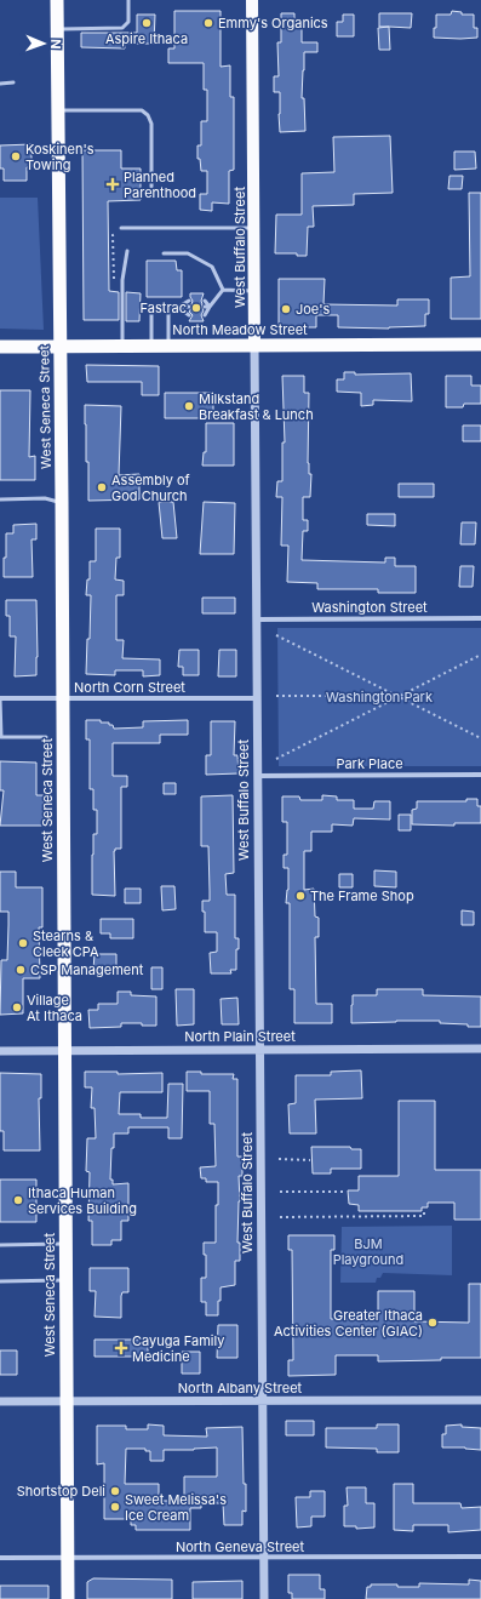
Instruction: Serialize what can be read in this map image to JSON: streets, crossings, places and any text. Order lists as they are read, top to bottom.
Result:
{
  "streets": {
    "highway": ["North Meadow Street", "West Seneca Street"],
    "main road": ["West Buffalo Street"],
    "street": [
      "Washington Street",
      "North Corn Street",
      "Park Place",
      "North Plain Street",
      "North Albany Street",
      "North Geneva Street"
    ]
  },
  "crossings": [
    ["West Buffalo Street", "North Meadow Street"],
    ["West Buffalo Street", "Washington Street"],
    ["West Buffalo Street", "North Corn Street"],
    ["West Buffalo Street", "Park Place"],
    ["West Buffalo Street", "North Plain Street"],
    ["West Buffalo Street", "North Albany Street"],
    ["West Buffalo Street", "North Geneva Street"],
    ["North Meadow Street", "West Seneca Street"],
    ["West Seneca Street", "North Corn Street"],
    ["West Seneca Street", "North Plain Street"],
    ["West Seneca Street", "North Albany Street"],
    ["West Seneca Street", "North Geneva Street"]
  ],
  "parks": ["Washington Park", "BJM Playground"],
  "places": {
    "other": [
      "Aspire Ithaca",
      "Emmy's Organics",
      "Koskinen's Towing",
      "Fastrac",
      "Joe's",
      "Milkstand Breakfast & Lunch",
      "Assembly of God Church",
      "The Frame Shop",
      "Stearns & Cleek CPA",
      "CSP Management",
      "Village At Ithaca",
      "Ithaca Human Services Building",
      "Greater Ithaca Activities Center (GIAC)",
      "Shortstop Deli",
      "Sweet Melissa's Ice Cream"
    ],
    "health": ["Planned Parenthood", "Cayuga Family Medicine"]
  },
  "north": "right"
}
